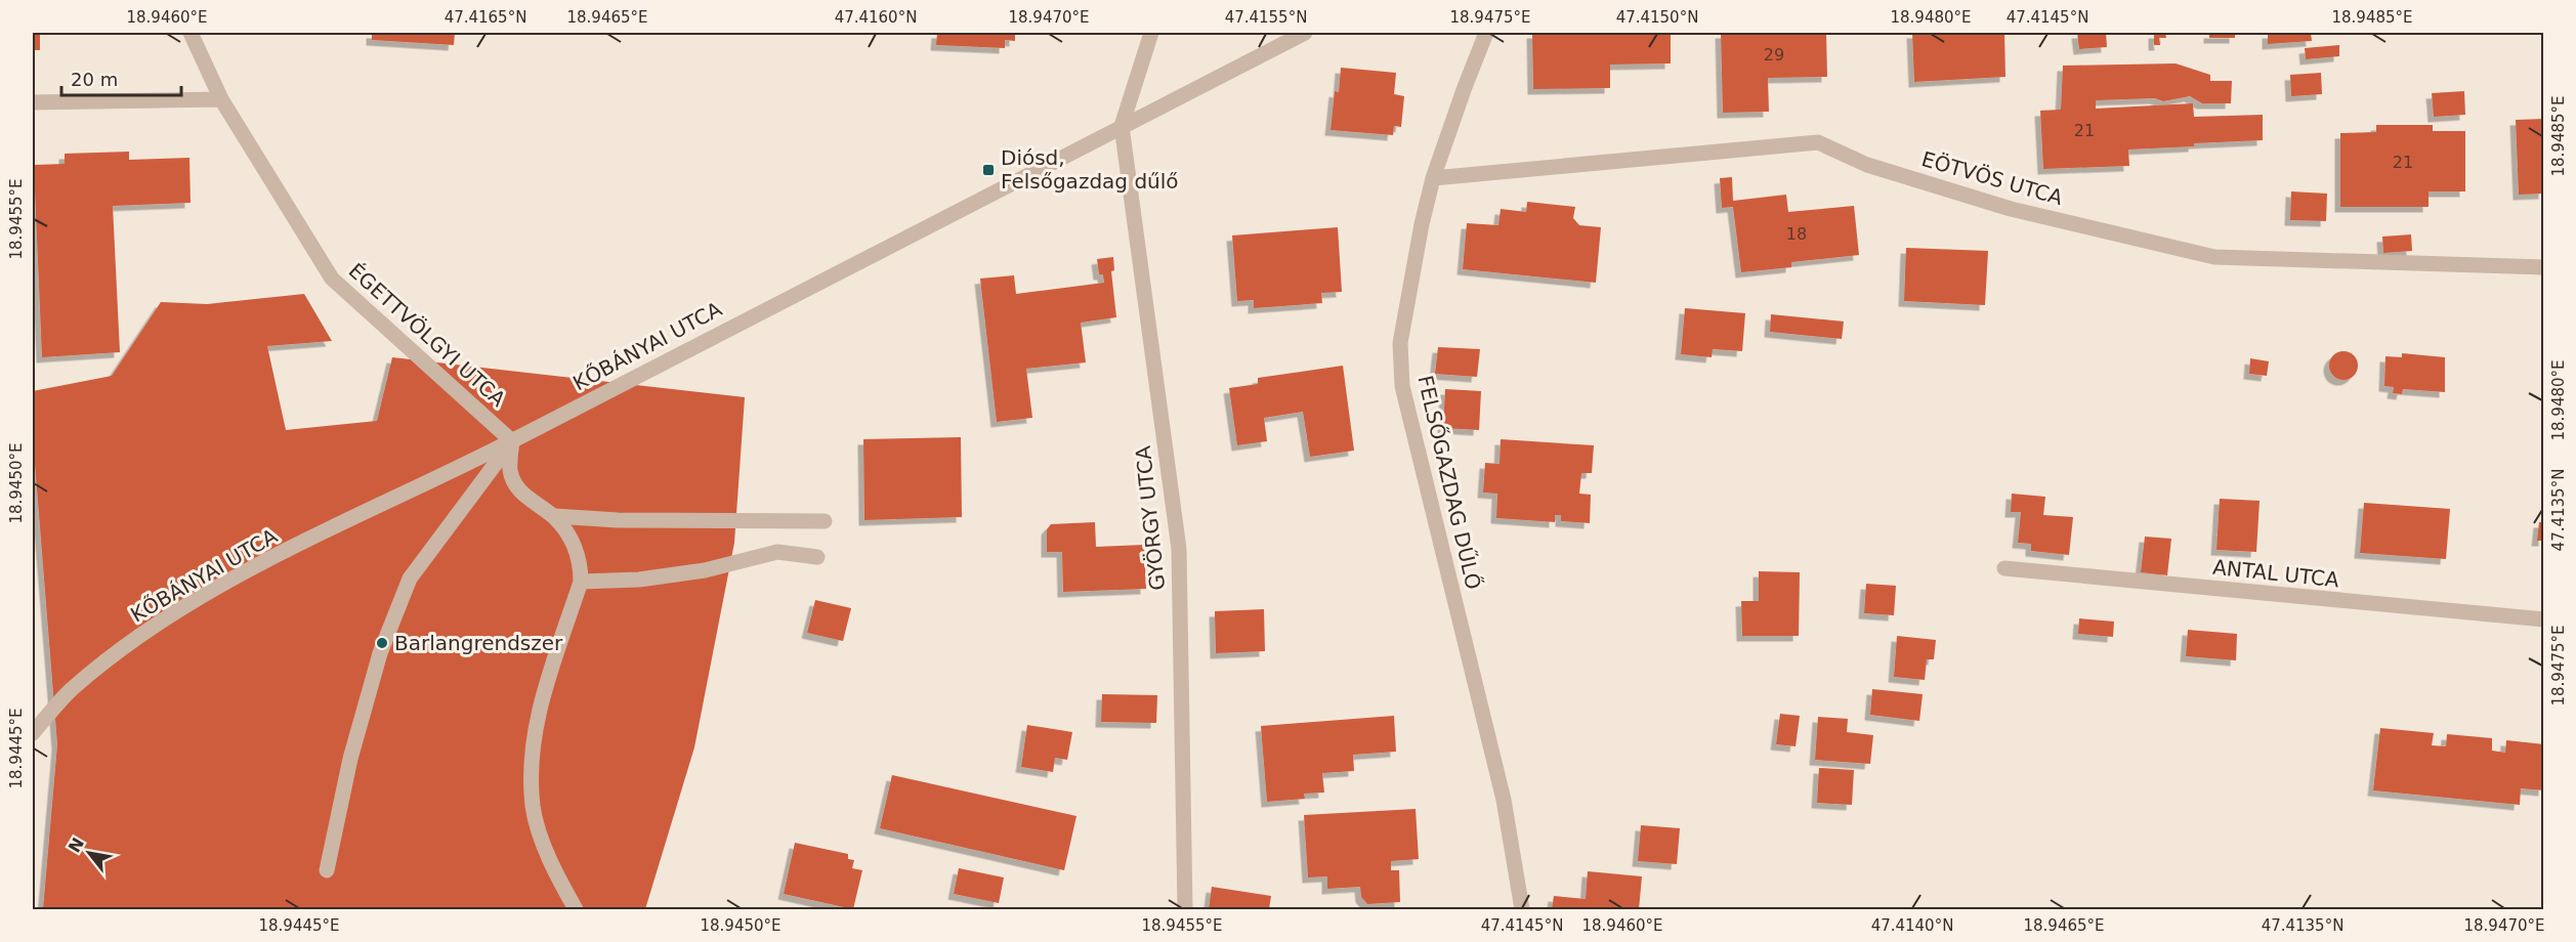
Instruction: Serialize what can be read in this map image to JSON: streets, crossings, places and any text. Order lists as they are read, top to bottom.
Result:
{
  "streets": {
    "street": [
      "EÖTVÖS UTCA",
      "ÉGETTVÖLGYI UTCA",
      "KŐBÁNYAI UTCA",
      "FELSŐGAZDAG DŰLŐ",
      "GYÖRGY UTCA",
      "ANTAL UTCA"
    ]
  },
  "crossings": [
    ["EÖTVÖS UTCA", "FELSŐGAZDAG DŰLŐ"],
    ["ÉGETTVÖLGYI UTCA", "KŐBÁNYAI UTCA"],
    ["KŐBÁNYAI UTCA", "GYÖRGY UTCA"]
  ],
  "places": {
    "transit": ["Diósd, Felsőgazdag dűlő"],
    "other": ["Barlangrendszer"]
  },
  "house_numbers": [
    "29",
    "21",
    "21",
    "18"
  ],
  "scale_bar": "20 m",
  "north": "top left",
  "coordinates": [
    "18.9460°E",
    "47.4165°N",
    "18.9465°E",
    "47.4160°N",
    "18.9470°E",
    "47.4155°N",
    "18.9475°E",
    "47.4150°N",
    "18.9480°E",
    "47.4145°N",
    "18.9485°E",
    "18.9455°E",
    "18.9450°E",
    "47.4135°N",
    "18.9445°E",
    "47.4140°N"
  ]
}
